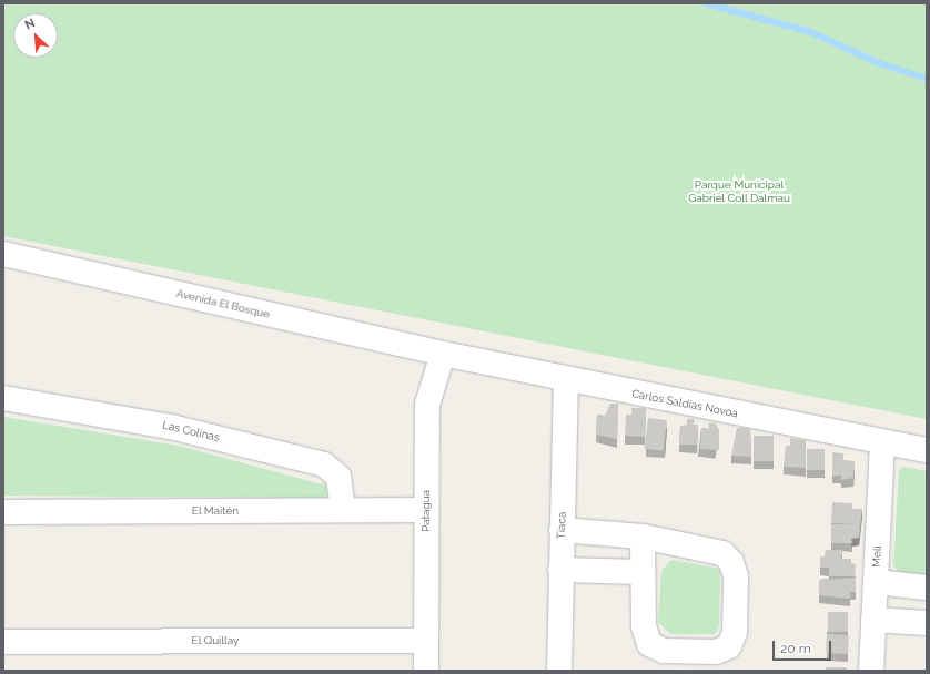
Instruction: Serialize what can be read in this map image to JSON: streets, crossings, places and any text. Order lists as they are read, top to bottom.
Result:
{
  "streets": {
    "street": [
      "Avenida El Bosque",
      "Carlos Saldías Novoa",
      "Las Colinas",
      "El Maitén",
      "Patagua",
      "Tiaca",
      "Meli",
      "El Quillay"
    ]
  },
  "crossings": [
    ["Avenida El Bosque", "Carlos Saldías Novoa"],
    ["Avenida El Bosque", "Patagua"],
    ["Carlos Saldías Novoa", "Patagua"],
    ["Carlos Saldías Novoa", "Tiaca"],
    ["Carlos Saldías Novoa", "Meli"],
    ["Las Colinas", "El Maitén"],
    ["El Maitén", "Patagua"],
    ["Patagua", "El Quillay"]
  ],
  "parks": ["Parque Municipal Gabriel Coll Dalmau"],
  "scale_bar": "20 m",
  "north": "top left"
}
